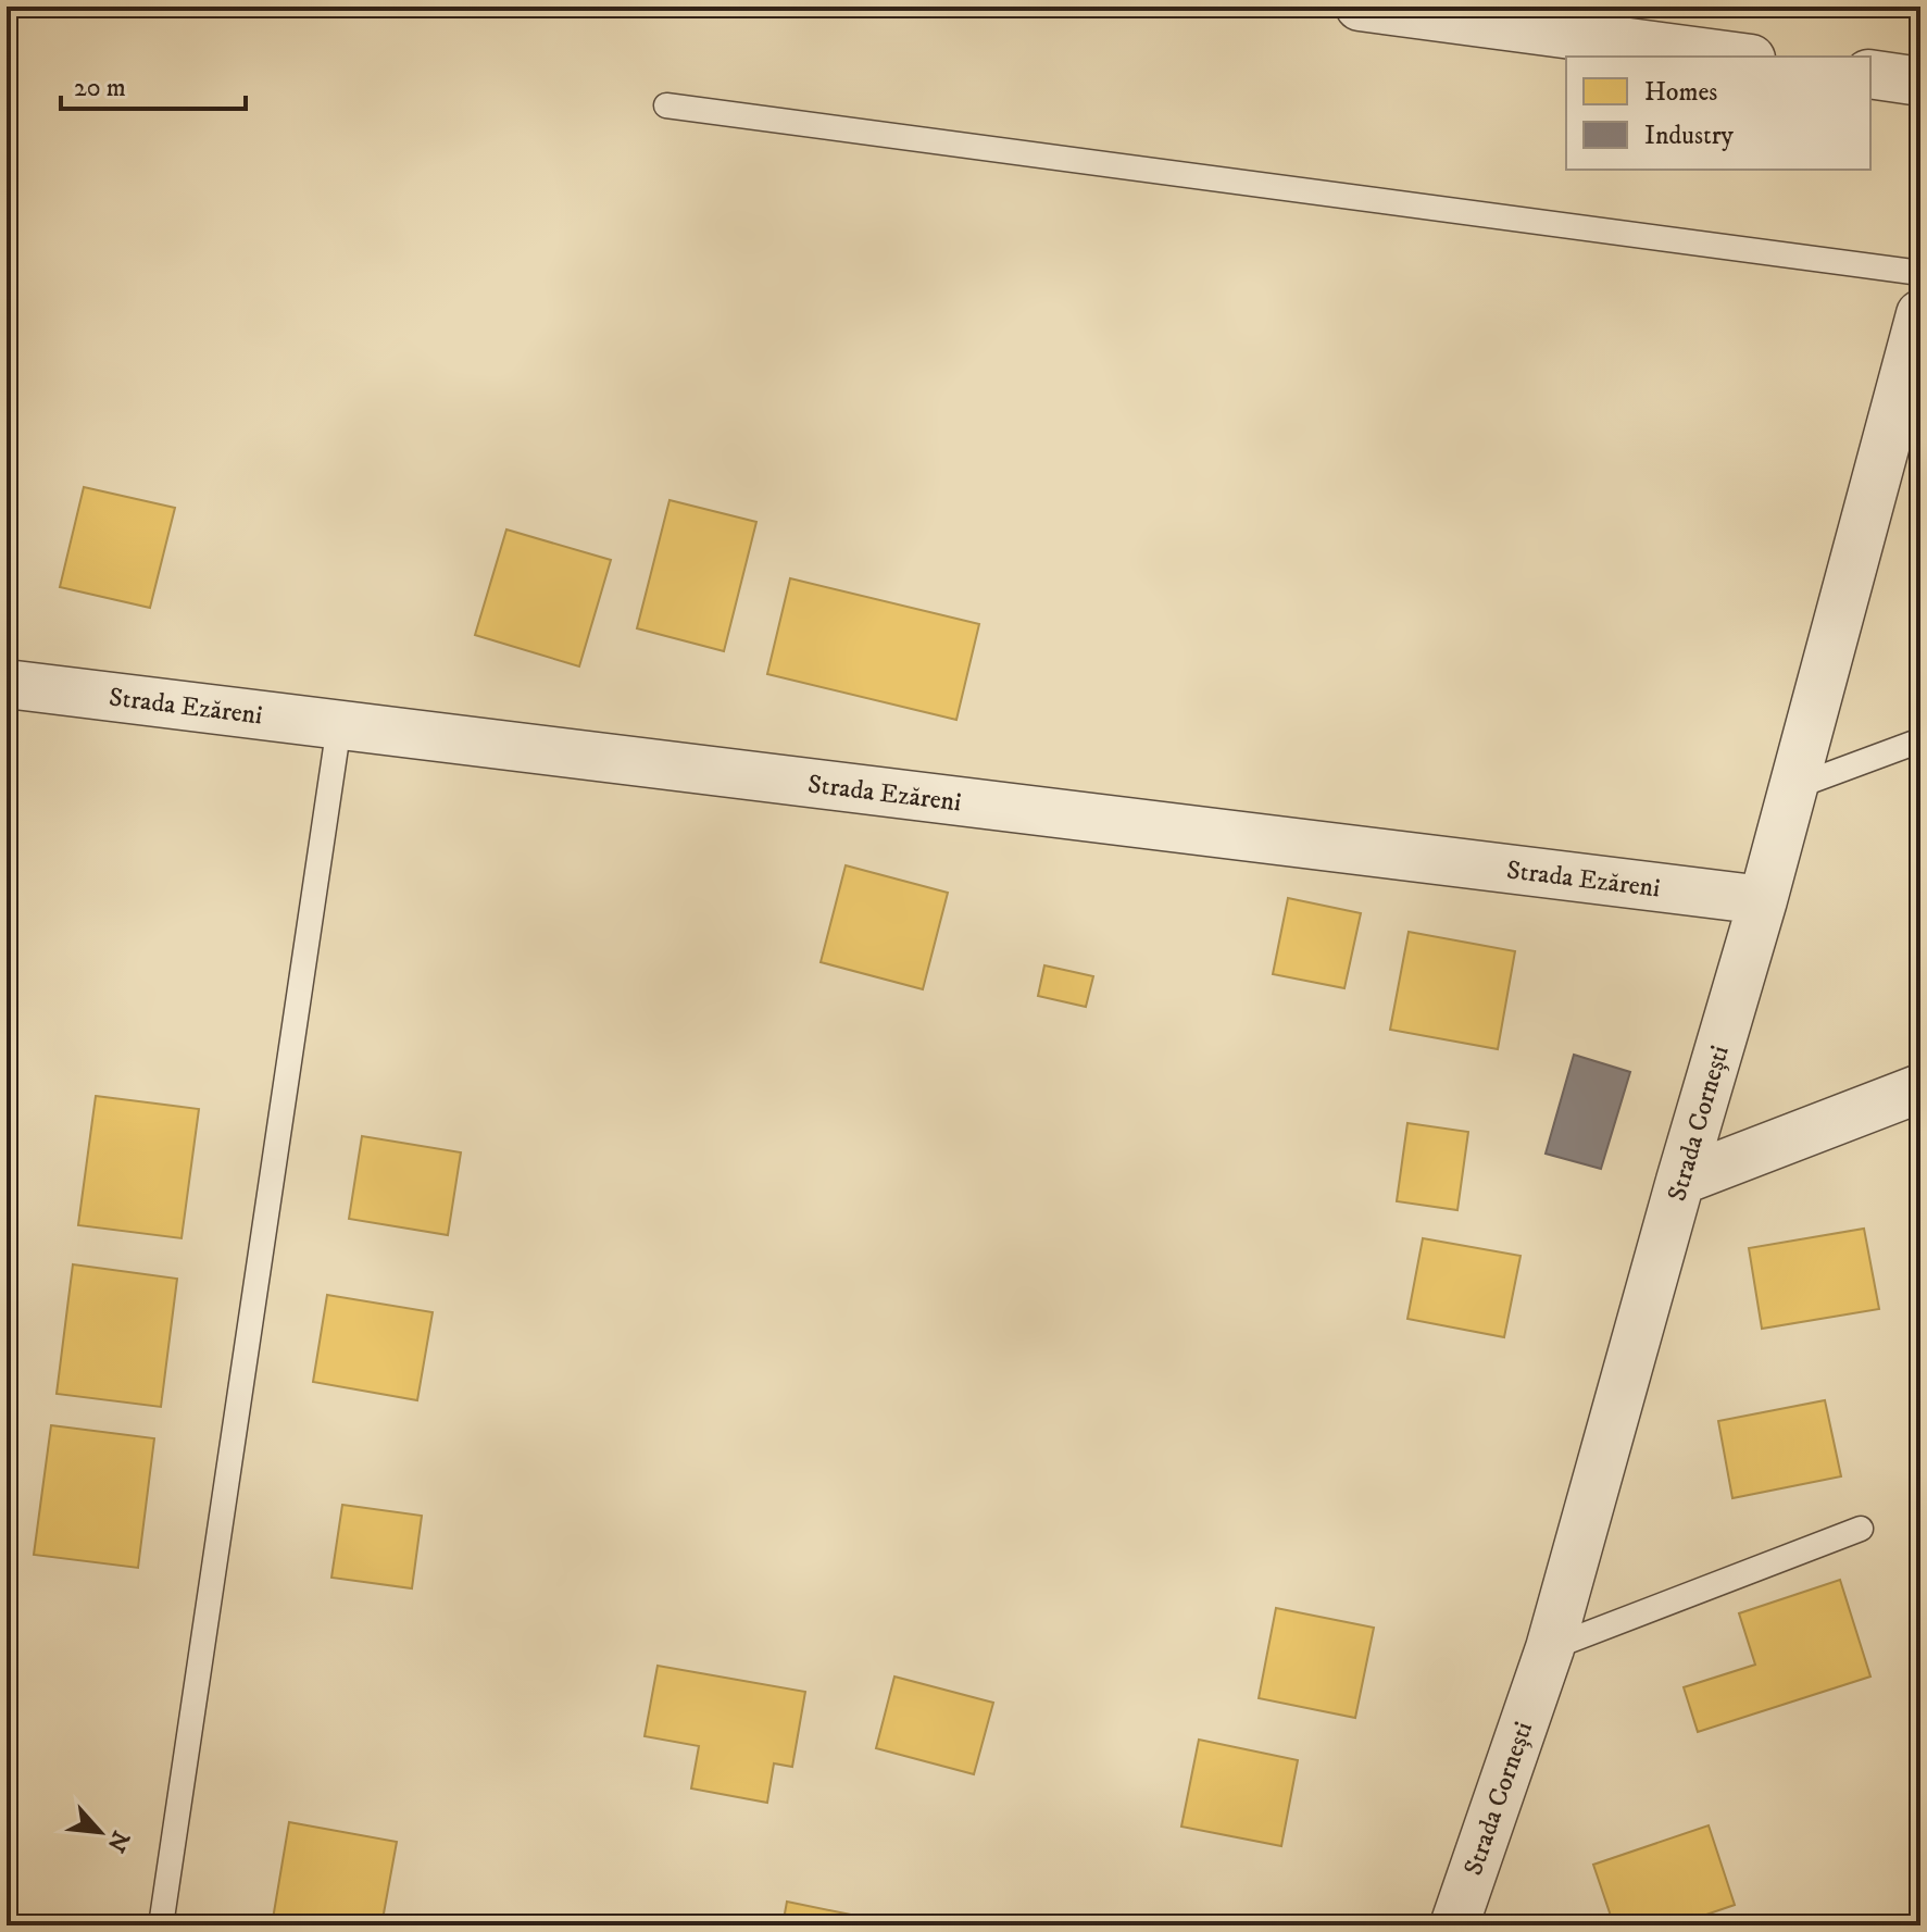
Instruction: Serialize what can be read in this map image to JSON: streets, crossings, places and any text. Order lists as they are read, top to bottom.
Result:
{
  "streets": {
    "street": ["Strada Ezăreni", "Strada Cornești"]
  },
  "crossings": [
    ["Strada Ezăreni", "Strada Cornești"]
  ],
  "legend": ["Homes", "Industry"],
  "scale_bar": "20 m",
  "north": "bottom right"
}
